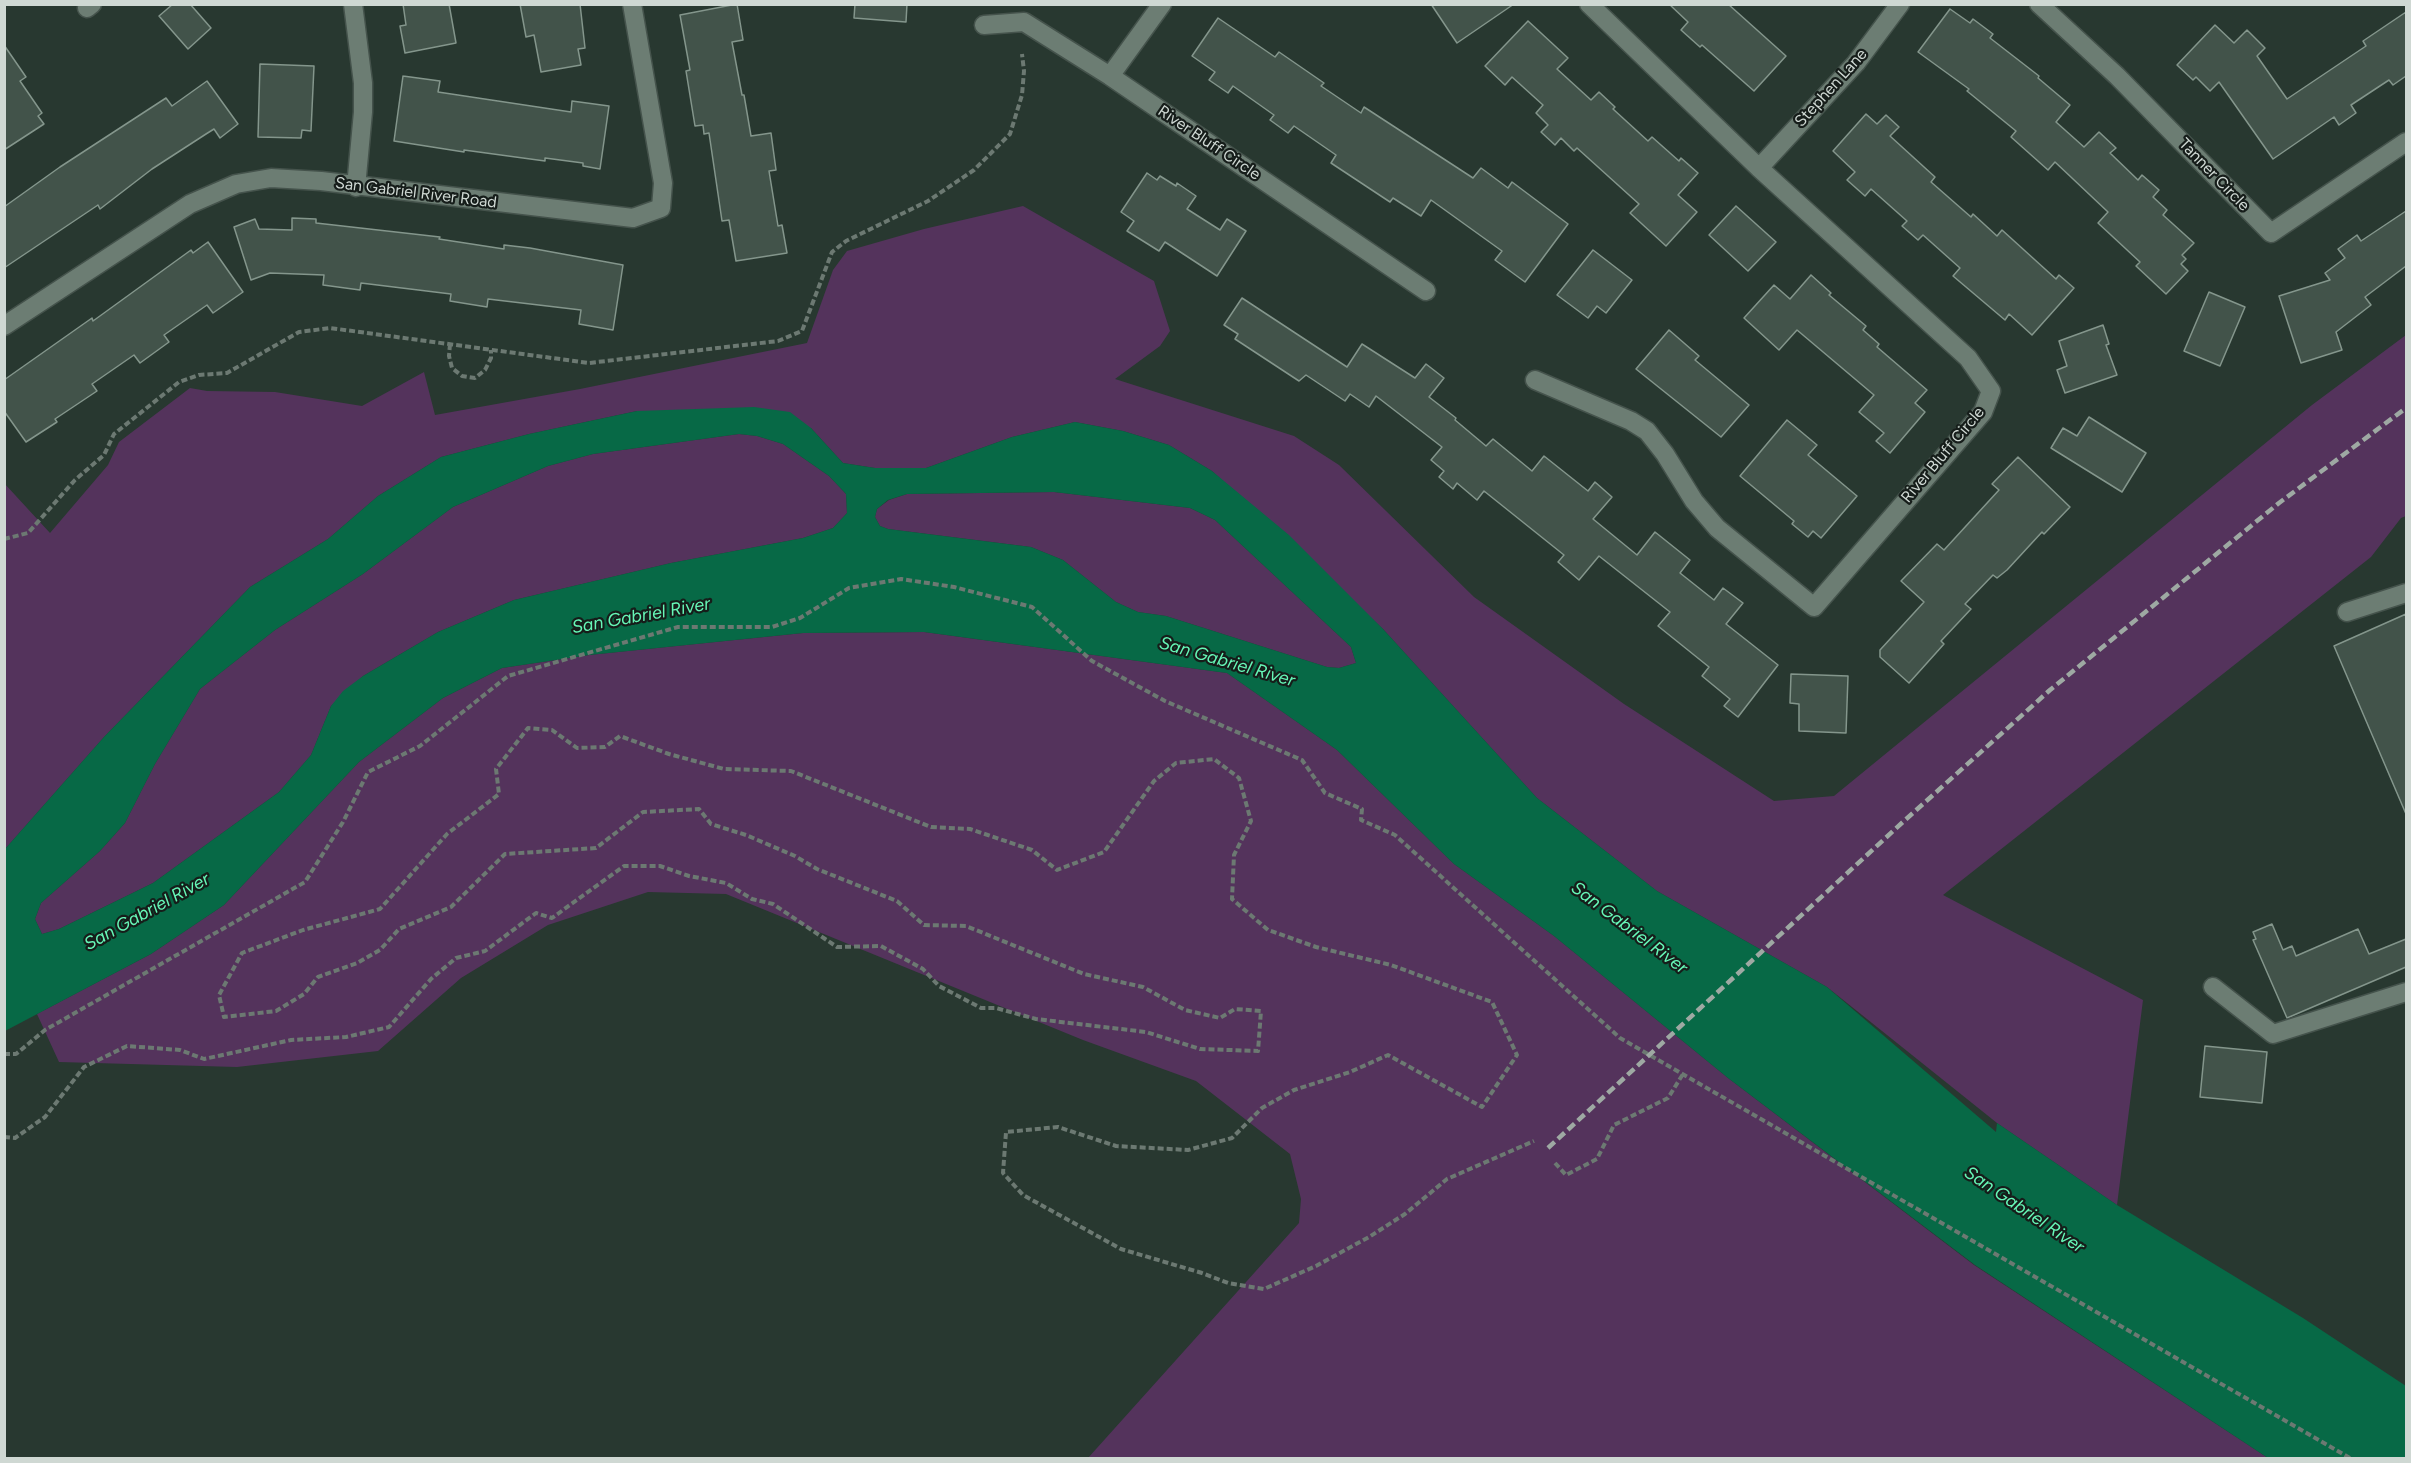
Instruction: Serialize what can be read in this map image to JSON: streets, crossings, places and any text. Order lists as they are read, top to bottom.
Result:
{
  "streets": {
    "street": [
      "Stephen Lane",
      "River Bluff Circle",
      "Tanner Circle",
      "San Gabriel River Road"
    ]
  },
  "crossings": [
    ["Stephen Lane", "River Bluff Circle"]
  ],
  "water": ["San Gabriel River"]
}
